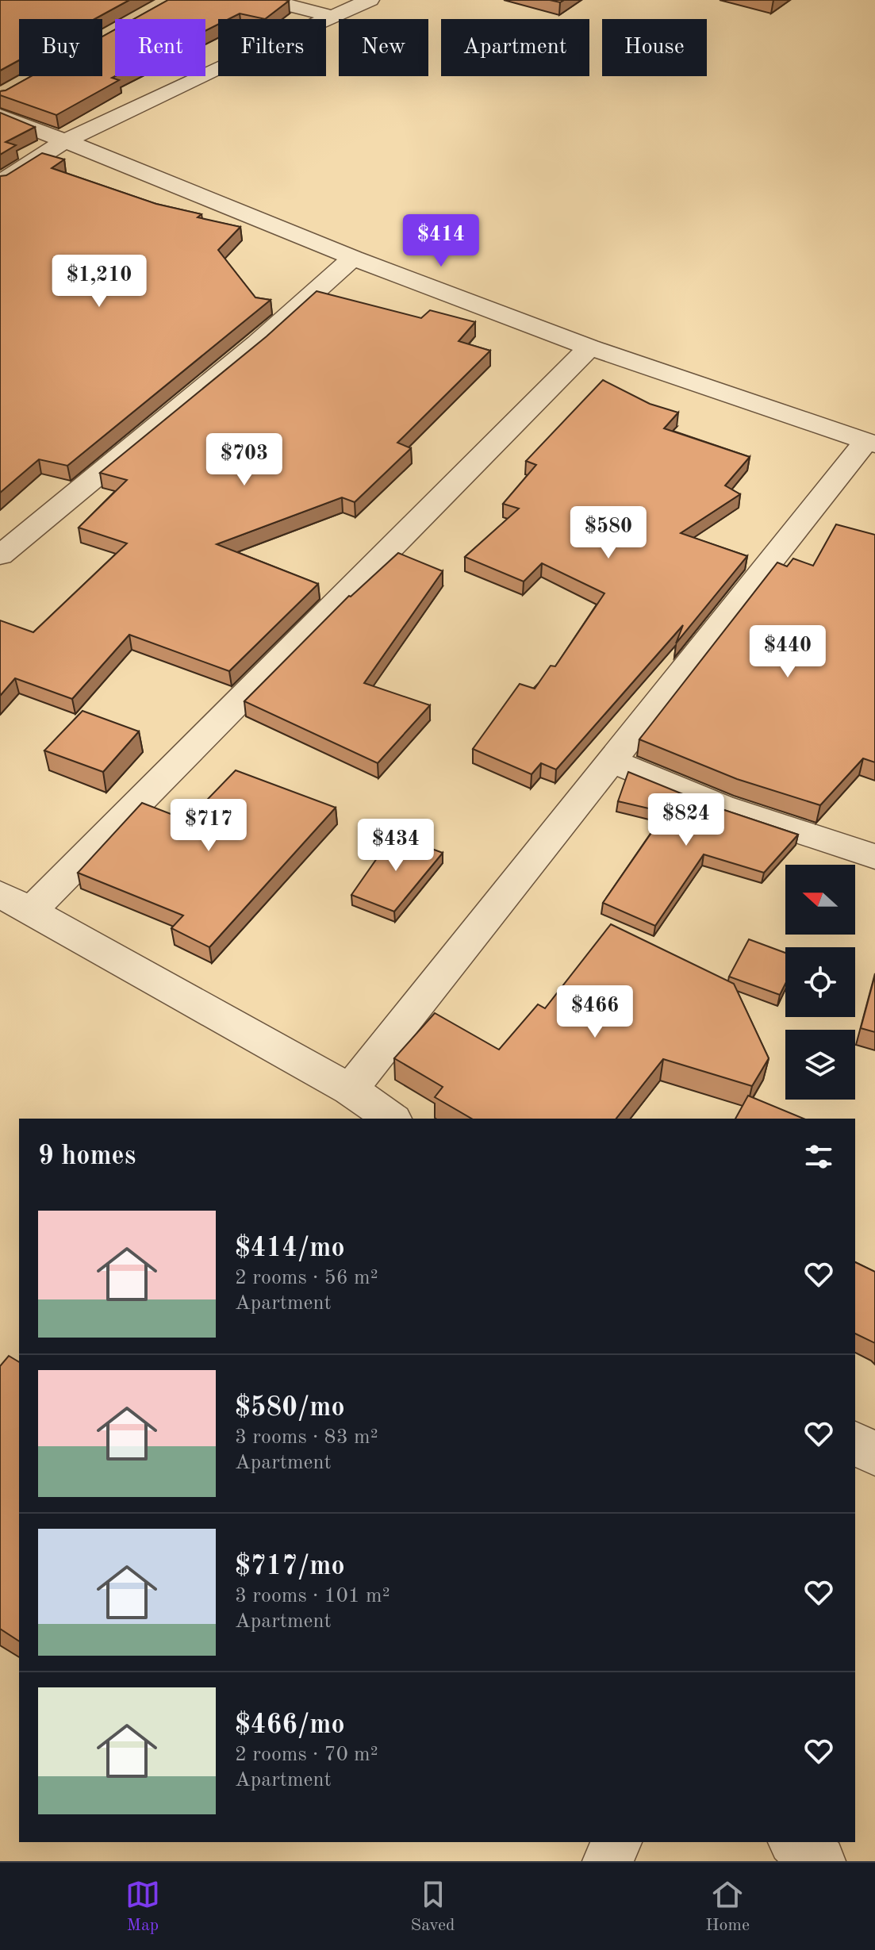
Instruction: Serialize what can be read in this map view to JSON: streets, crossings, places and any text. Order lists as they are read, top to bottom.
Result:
{
  "north": "left",
  "page": {
    "chip": [
      "Buy",
      "Rent",
      "Filters",
      "New",
      "Apartment",
      "House"
    ],
    "price": [
      "$414",
      "$1,210",
      "$703",
      "$580",
      "$440",
      "$824",
      "$717",
      "$434",
      "$466"
    ],
    "heading": "9 homes",
    "list": [
      {
        "name": "$414/mo",
        "note": "2 rooms · 56 m² · Apartment"
      },
      {
        "name": "$580/mo",
        "note": "3 rooms · 83 m² · Apartment"
      },
      {
        "name": "$717/mo",
        "note": "3 rooms · 101 m² · Apartment"
      },
      {
        "name": "$466/mo",
        "note": "2 rooms · 70 m² · Apartment"
      }
    ],
    "tabs": ["Map", "Saved", "Home"]
  }
}
